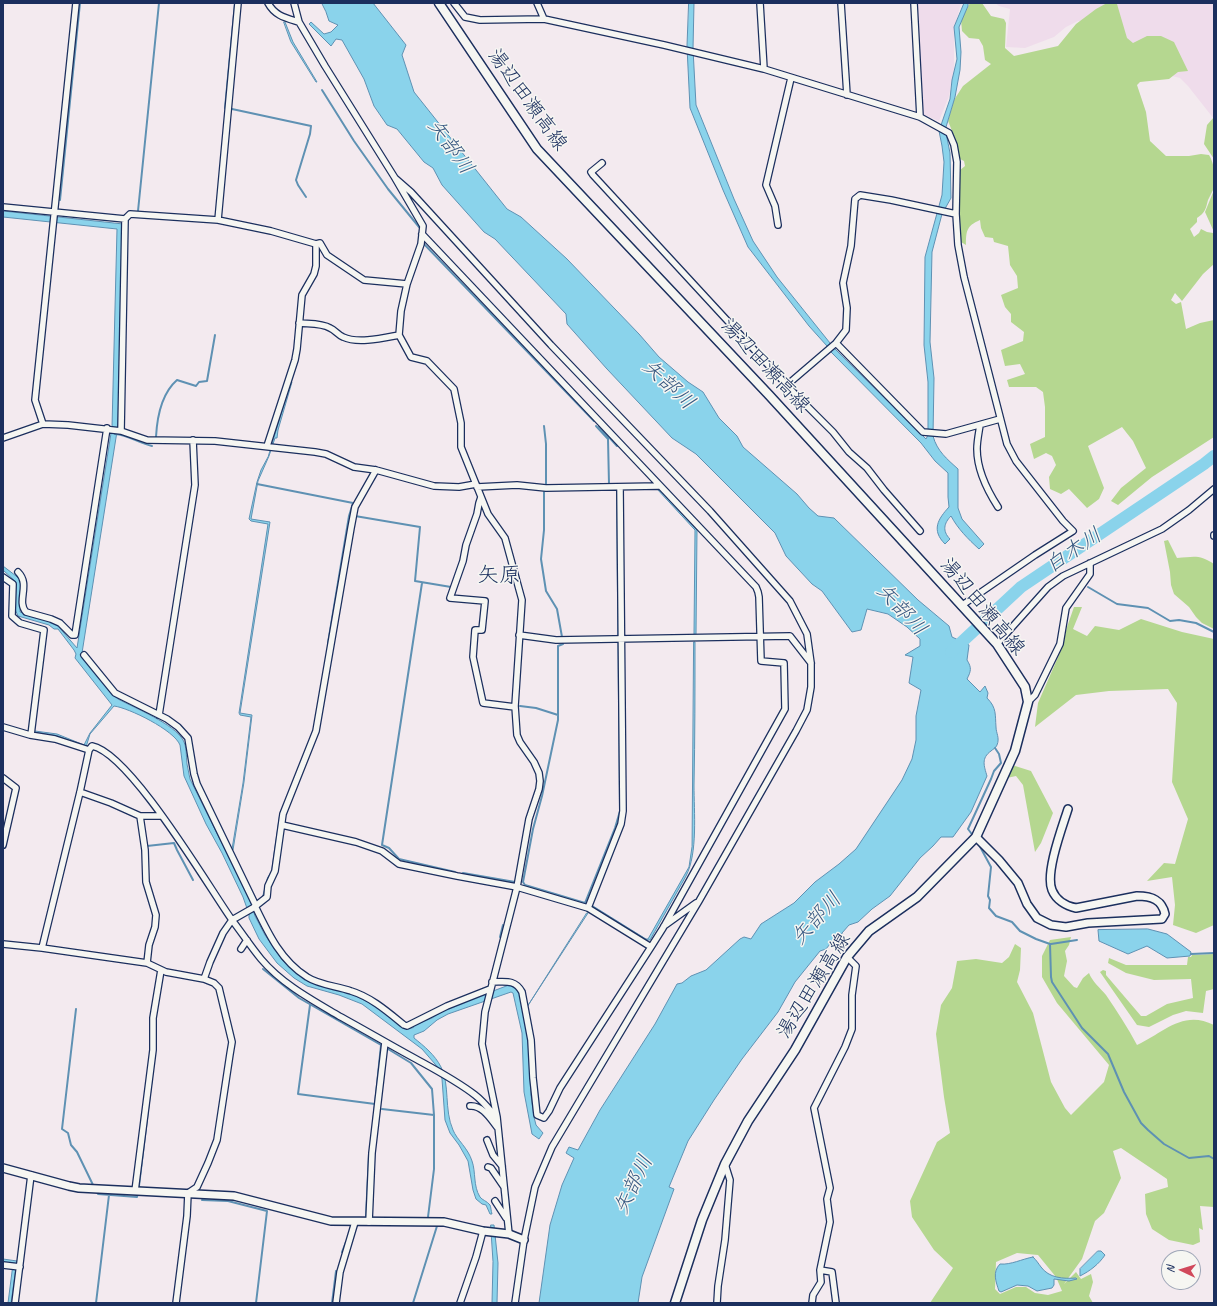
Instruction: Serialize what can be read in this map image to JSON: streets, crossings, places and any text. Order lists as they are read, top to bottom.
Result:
{
  "streets": {
    "main road": ["湯辺田瀬高線"]
  },
  "districts": ["矢原"],
  "water": ["矢部川", "白木川"],
  "north": "left"
}
